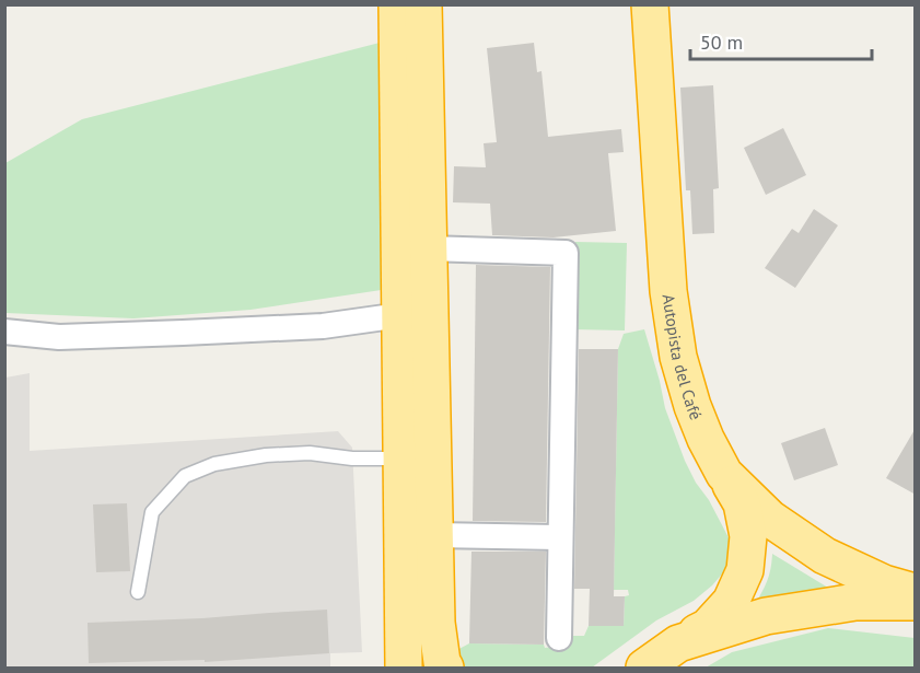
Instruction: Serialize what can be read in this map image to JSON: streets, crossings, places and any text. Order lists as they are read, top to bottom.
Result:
{
  "streets": {
    "highway": ["Autopista del Café"]
  },
  "scale_bar": "50 m"
}
